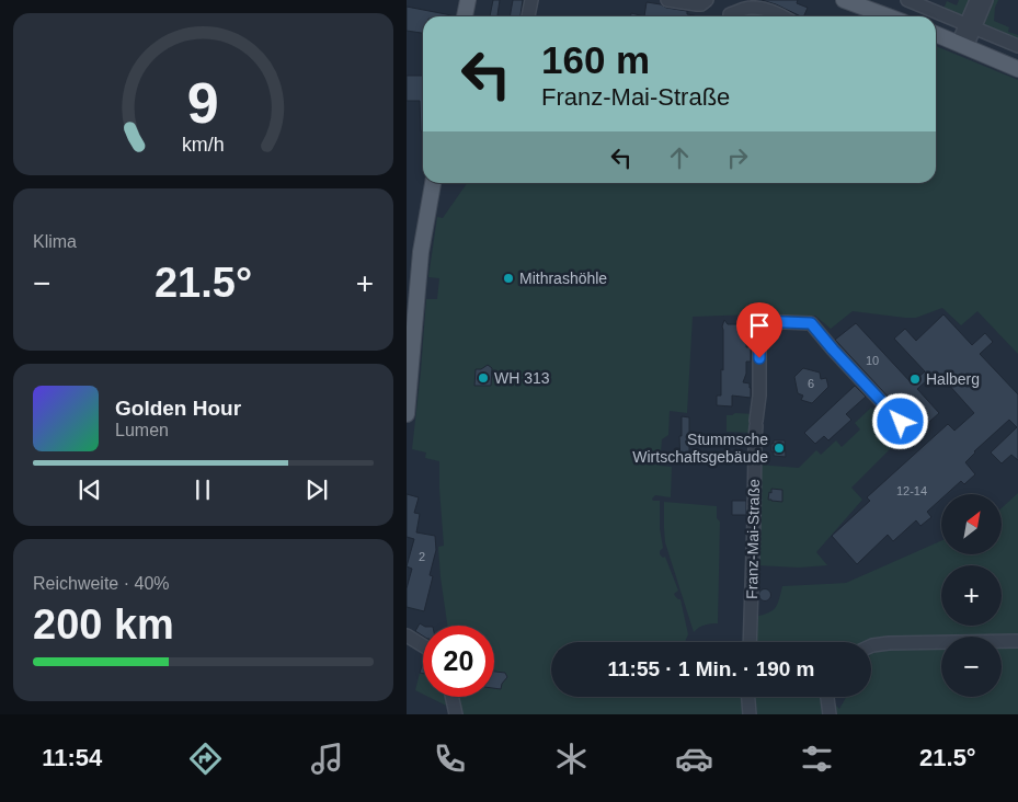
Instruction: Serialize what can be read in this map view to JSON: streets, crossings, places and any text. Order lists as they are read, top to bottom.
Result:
{
  "streets": {
    "street": ["Franz-Mai-Straße"]
  },
  "places": [
    "Mithrashöhle",
    "WH 313",
    "Halberg",
    "Stummsche Wirtschaftsgebäude"
  ],
  "house_numbers": [
    "10",
    "6",
    "12-14",
    "2"
  ],
  "north": "top right",
  "page": {
    "turn": ["160 m", "Franz-Mai-Straße"],
    "tile": [
      "Klima",
      ["Reichweite · 40%", "200 km"]
    ],
    "heat": ["−", "21.5°", "+"],
    "song": ["Golden Hour", "Lumen"],
    "map_buttons": ["+", "−"],
    "limit": "20",
    "trip": "11:55 · 1 Min. · 190 m",
    "tabs": ["11:54", "21.5°"],
    "gauge": ["9", "km/h"]
  }
}
